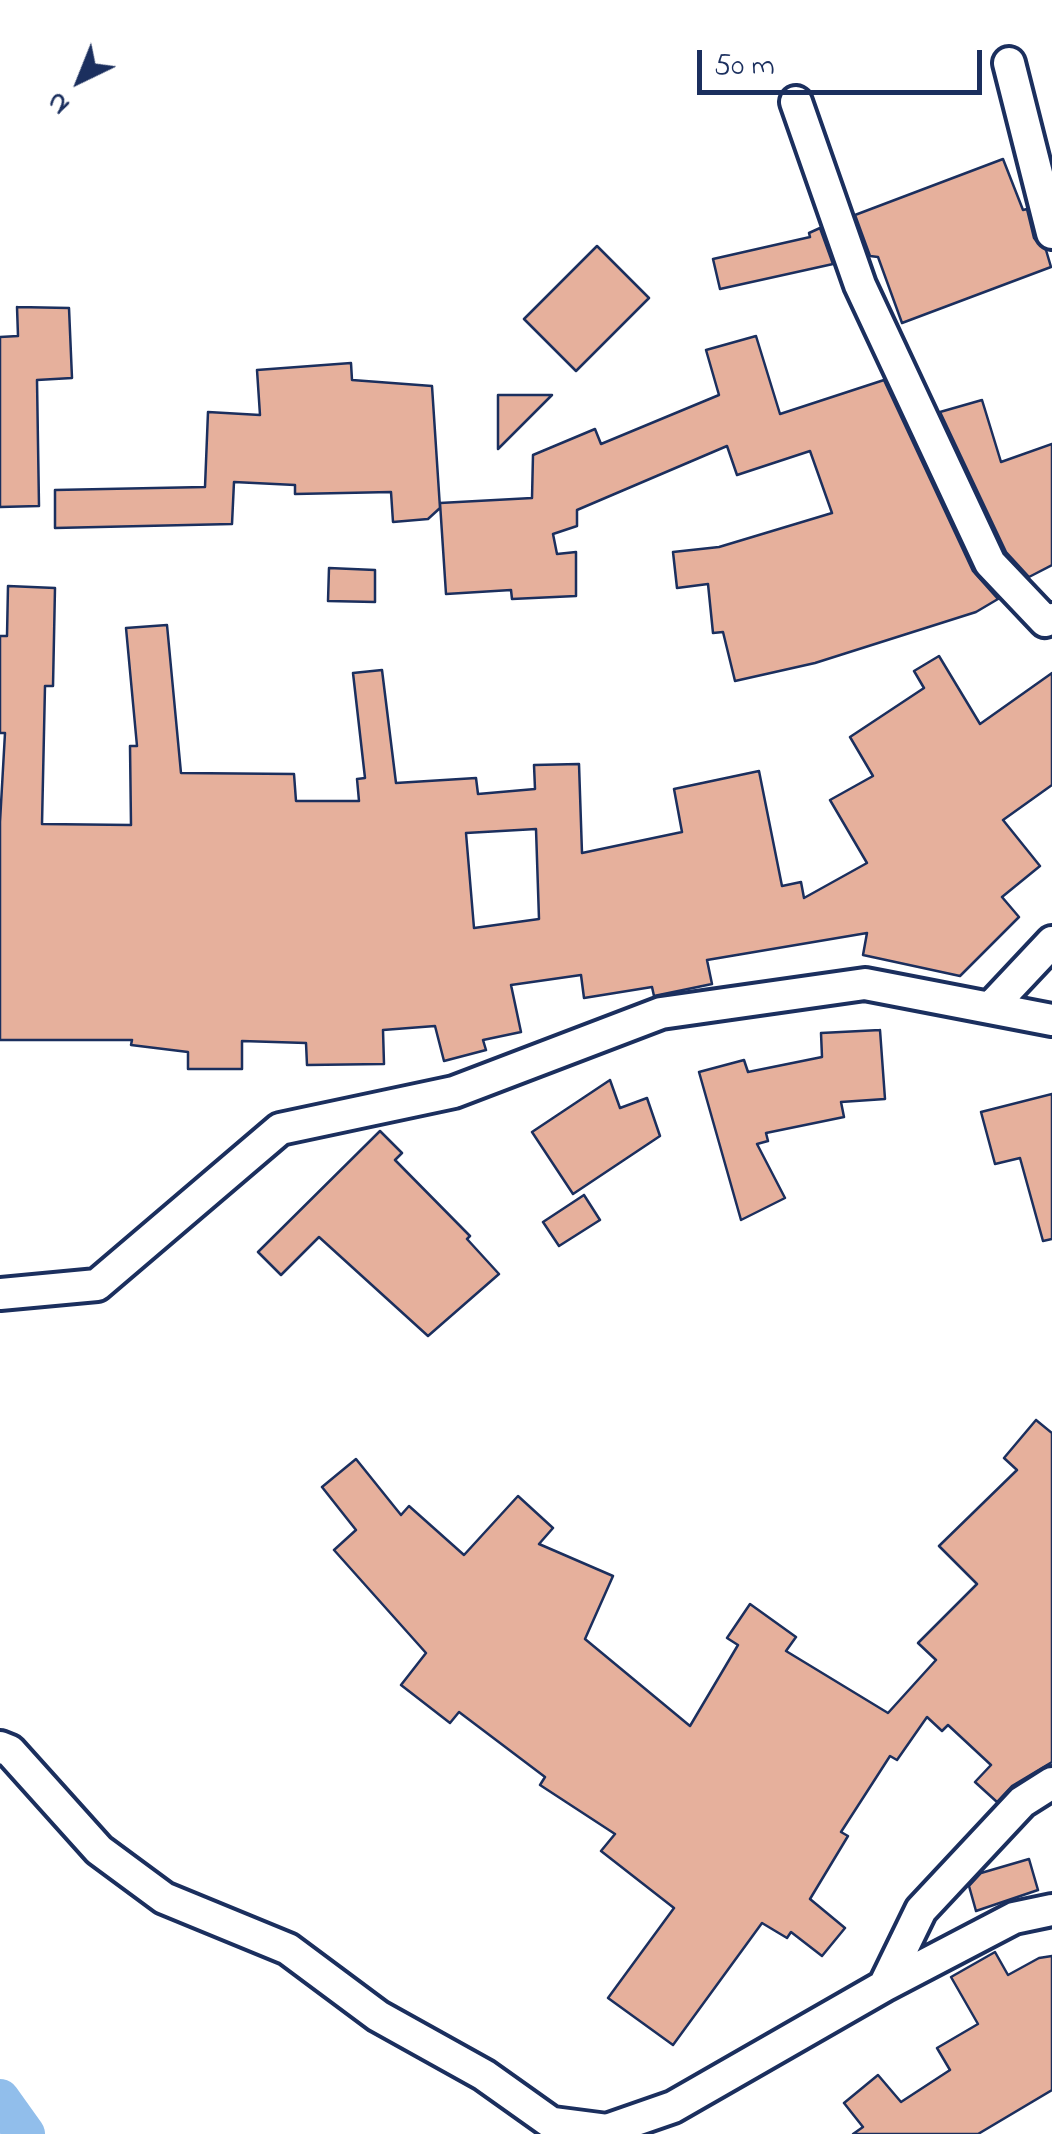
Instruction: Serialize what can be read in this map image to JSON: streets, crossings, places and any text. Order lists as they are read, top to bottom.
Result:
{
  "scale_bar": "50 m",
  "north": "bottom left"
}
